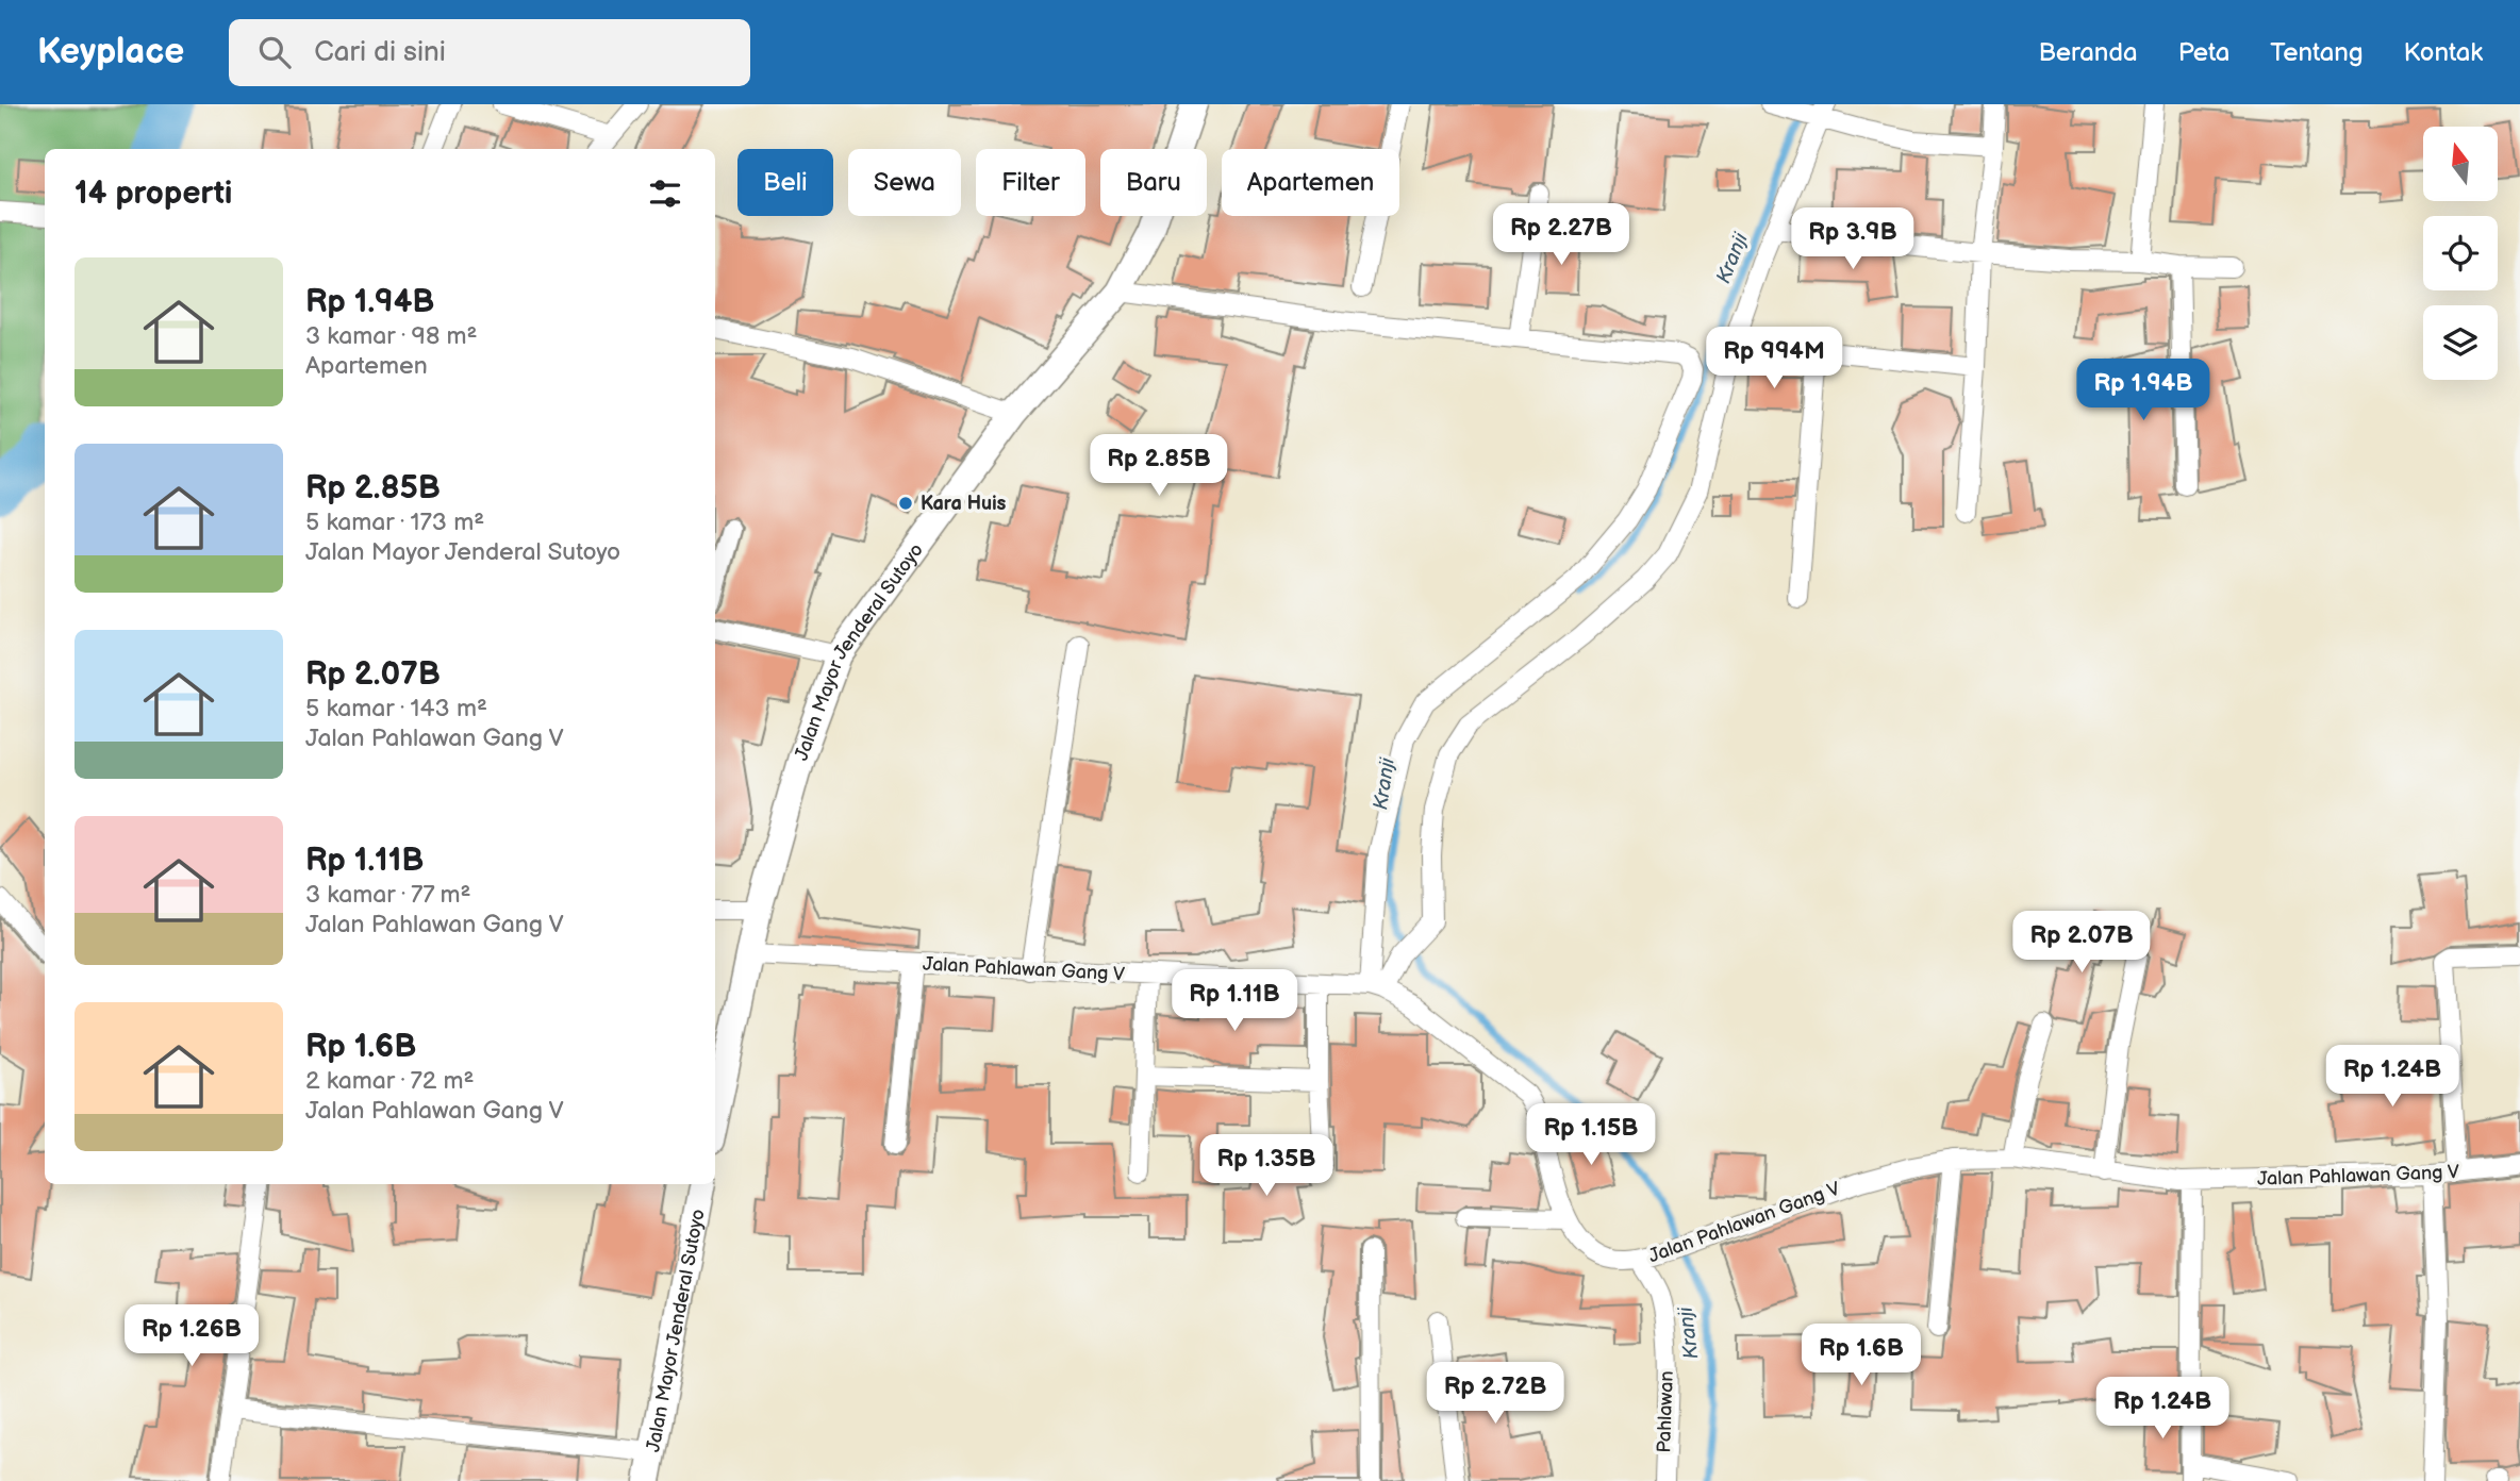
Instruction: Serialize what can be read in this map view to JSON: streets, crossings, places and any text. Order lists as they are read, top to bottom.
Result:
{
  "streets": {
    "main road": ["Jalan Mayor Jenderal Sutoyo"],
    "street": ["Jalan Pahlawan Gang V", "Pahlawan"]
  },
  "crossings": [
    ["Jalan Mayor Jenderal Sutoyo", "Jalan Pahlawan Gang V"],
    ["Jalan Pahlawan Gang V", "Pahlawan"]
  ],
  "water": ["Kranji"],
  "places": ["Kara Huis"],
  "north": "top",
  "page": {
    "header": "Keyplace",
    "search": "Cari di sini",
    "nav": [
      "Beranda",
      "Peta",
      "Tentang",
      "Kontak"
    ],
    "chip": [
      "Beli",
      "Sewa",
      "Filter",
      "Baru",
      "Apartemen"
    ],
    "heading": "14 properti",
    "price": [
      "Rp 2.27B",
      "Rp 3.9B",
      "Rp 994M",
      "Rp 1.94B",
      "Rp 2.85B",
      "Rp 2.07B",
      "Rp 1.11B",
      "Rp 1.24B",
      "Rp 1.15B",
      "Rp 1.35B",
      "Rp 1.26B",
      "Rp 1.6B",
      "Rp 2.72B",
      "Rp 1.24B"
    ],
    "list": [
      {
        "name": "Rp 1.94B",
        "note": "3 kamar · 98 m² · Apartemen"
      },
      {
        "name": "Rp 2.85B",
        "note": "5 kamar · 173 m² · Jalan Mayor Jenderal Sutoyo"
      },
      {
        "name": "Rp 2.07B",
        "note": "5 kamar · 143 m² · Jalan Pahlawan Gang V"
      },
      {
        "name": "Rp 1.11B",
        "note": "3 kamar · 77 m² · Jalan Pahlawan Gang V"
      },
      {
        "name": "Rp 1.6B",
        "note": "2 kamar · 72 m² · Jalan Pahlawan Gang V"
      }
    ]
  }
}
